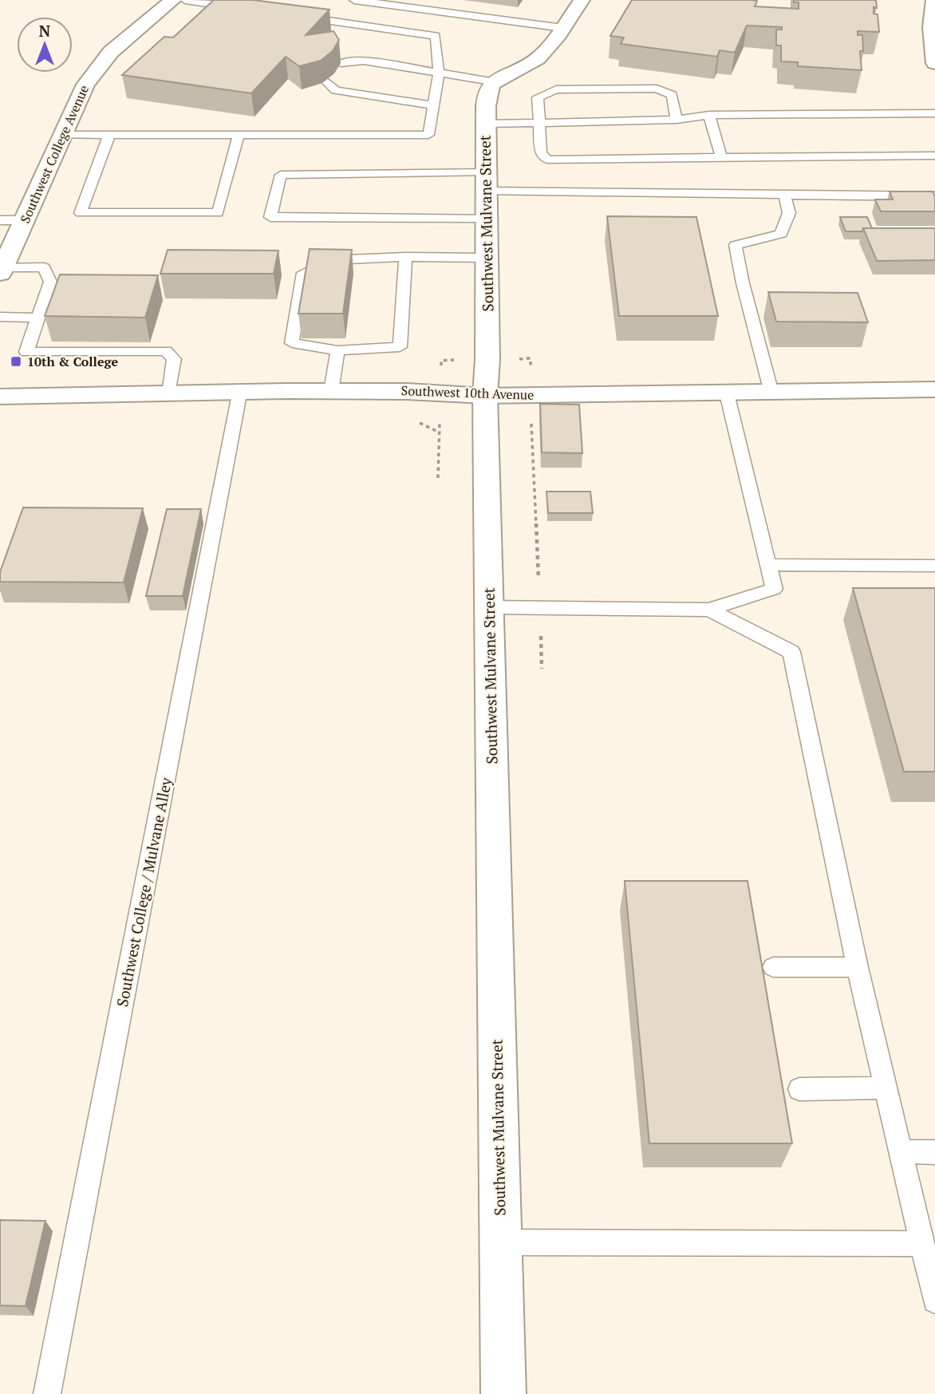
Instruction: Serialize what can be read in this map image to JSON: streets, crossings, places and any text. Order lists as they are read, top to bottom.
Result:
{
  "streets": {
    "street": ["Southwest College Avenue", "Southwest Mulvane Street", "Southwest 10th Avenue"],
    "lane": ["Southwest College / Mulvane Alley"]
  },
  "crossings": [
    ["Southwest Mulvane Street", "Southwest 10th Avenue"],
    ["Southwest 10th Avenue", "Southwest College / Mulvane Alley"]
  ],
  "places": {
    "transit": ["10th & College"]
  },
  "north": "top"
}
